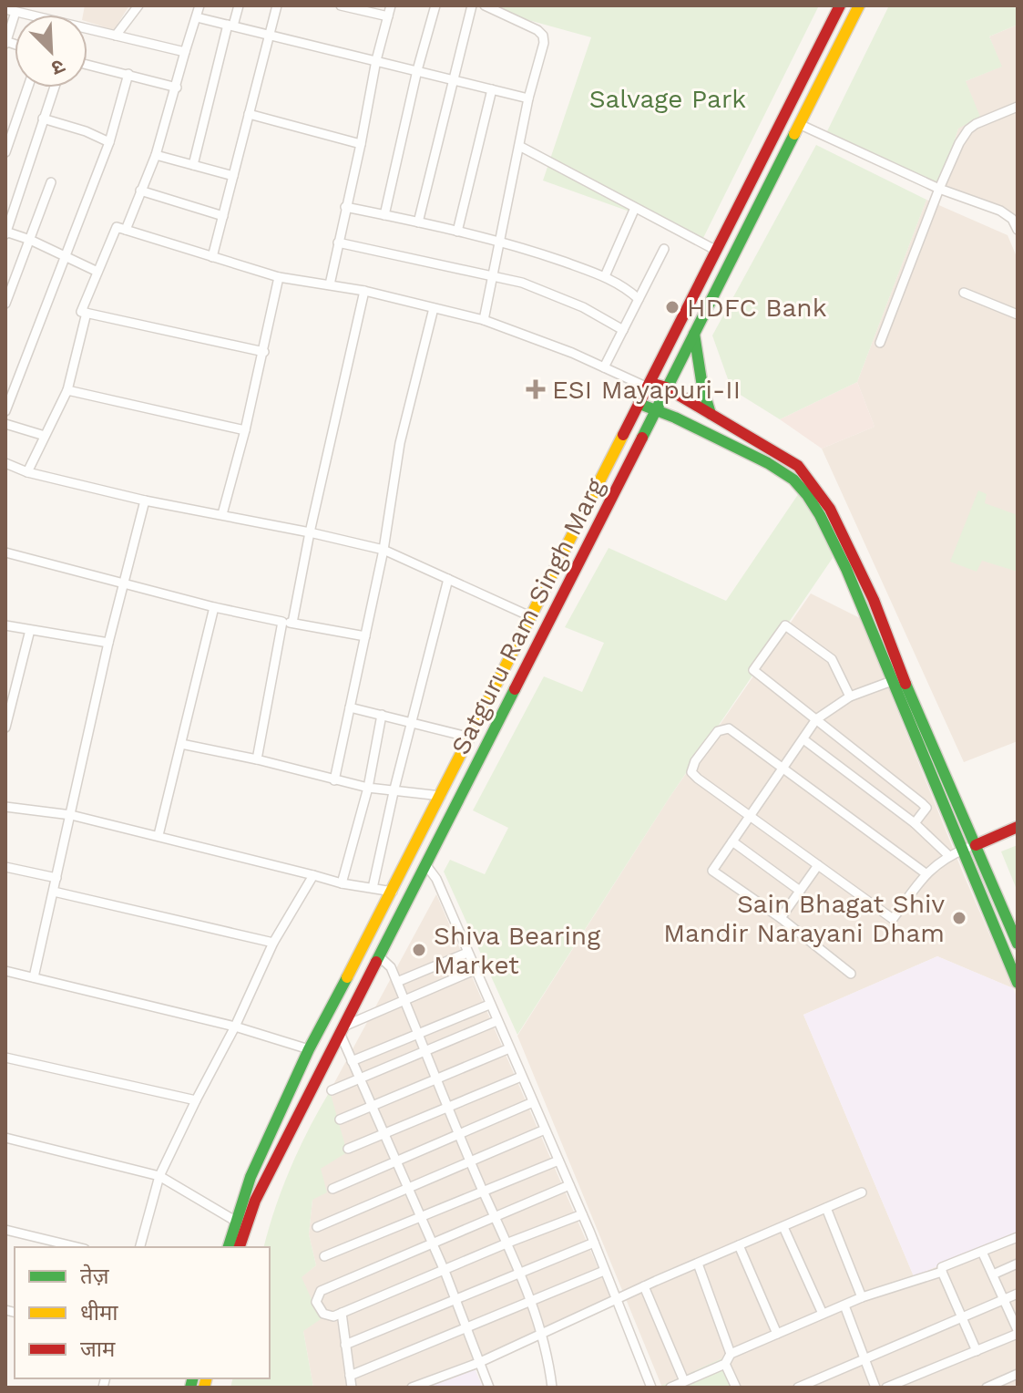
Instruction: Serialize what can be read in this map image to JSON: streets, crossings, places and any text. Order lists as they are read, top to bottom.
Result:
{
  "streets": {
    "main road": ["Satguru Ram Singh Marg"]
  },
  "parks": ["Salvage Park"],
  "places": {
    "other": ["HDFC Bank", "Sain Bhagat Shiv Mandir Narayani Dham", "Shiva Bearing Market"],
    "health": ["ESI Mayapuri-II"]
  },
  "legend": ["तेज़", "धीमा", "जाम"],
  "north": "bottom right"
}
